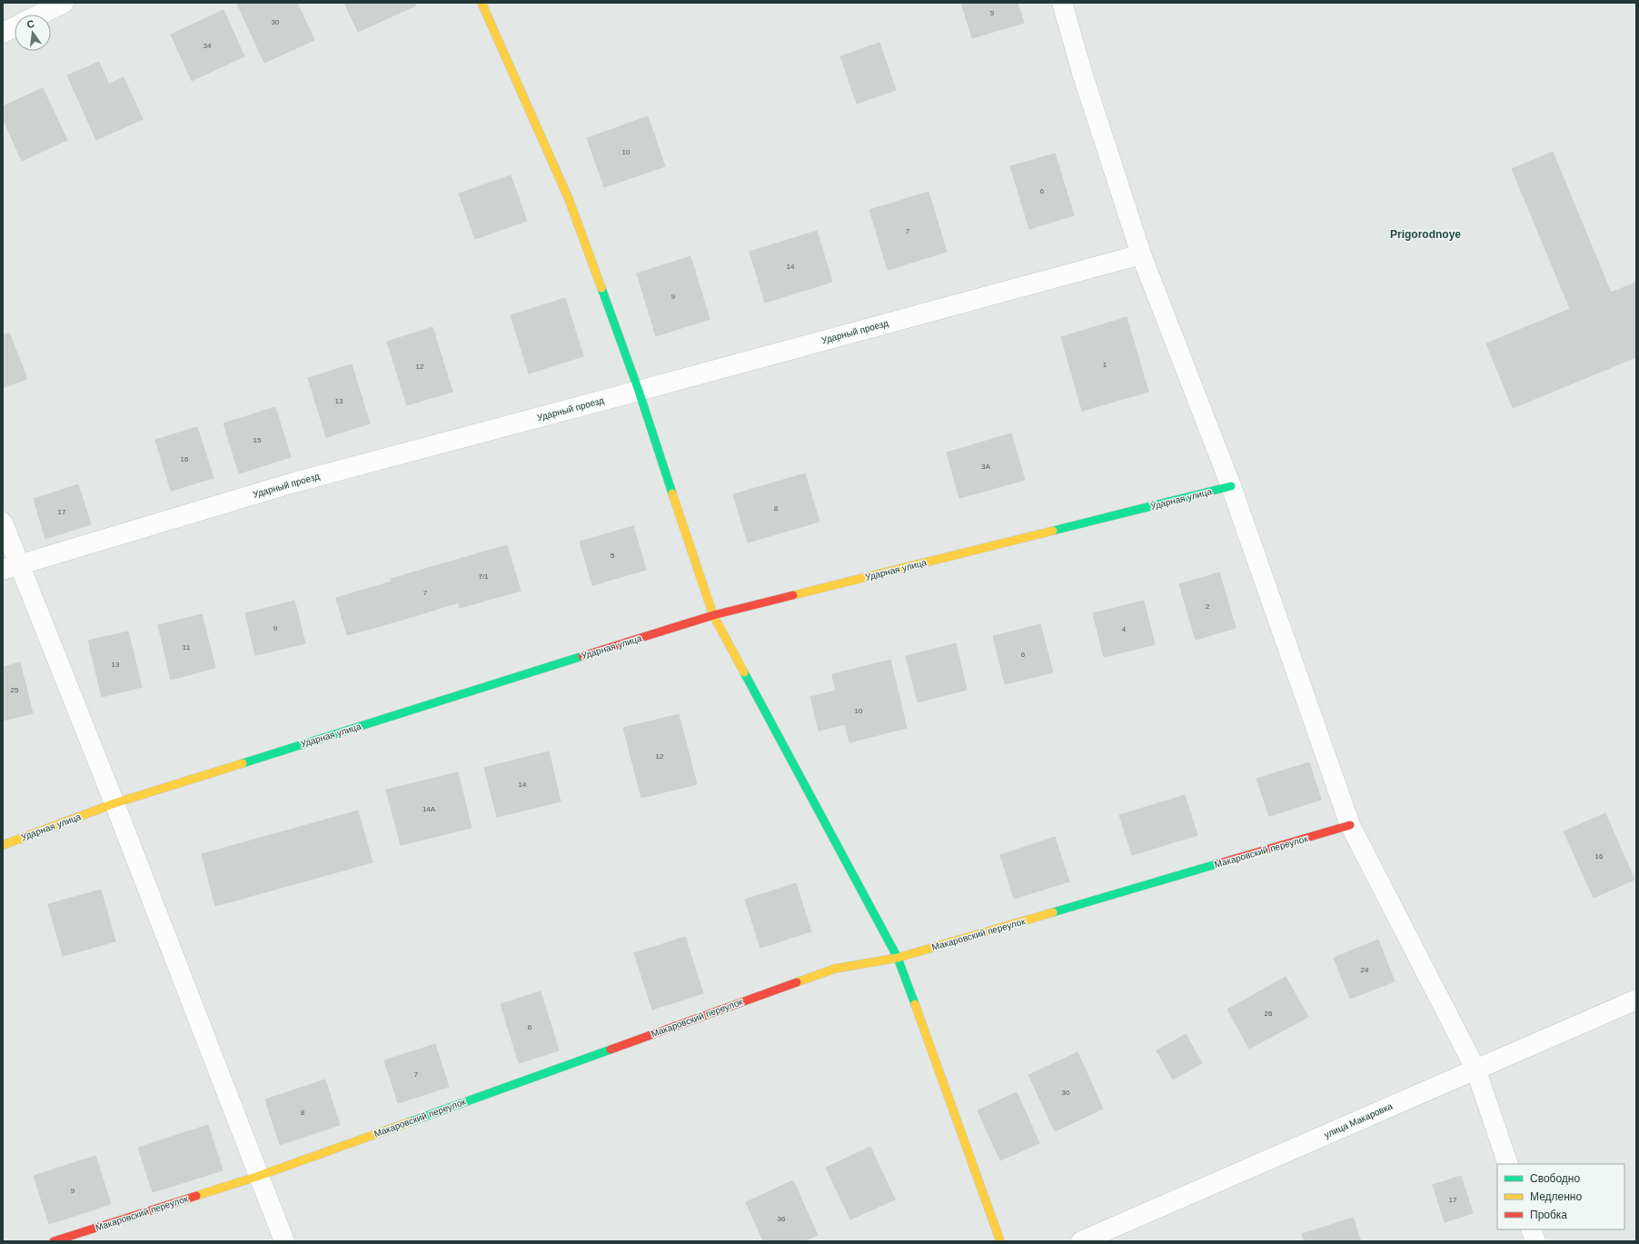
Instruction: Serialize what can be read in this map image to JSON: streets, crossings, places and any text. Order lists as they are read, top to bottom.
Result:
{
  "streets": {
    "street": [
      "Ударный проезд",
      "Ударная улица",
      "Макаровский переулок",
      "улица Макаровка"
    ]
  },
  "districts": ["Prigorodnoye"],
  "house_numbers": [
    "5",
    "30",
    "34",
    "10",
    "6",
    "7",
    "14",
    "9",
    "1",
    "12",
    "13",
    "15",
    "16",
    "3А",
    "8",
    "17",
    "5",
    "7/1",
    "7",
    "2",
    "9",
    "4",
    "11",
    "6",
    "13",
    "25",
    "10",
    "12",
    "14",
    "14А",
    "16",
    "24",
    "26",
    "6",
    "7",
    "30",
    "8",
    "9",
    "17",
    "36"
  ],
  "legend": ["Свободно", "Медленно", "Пробка"],
  "north": "top"
}
